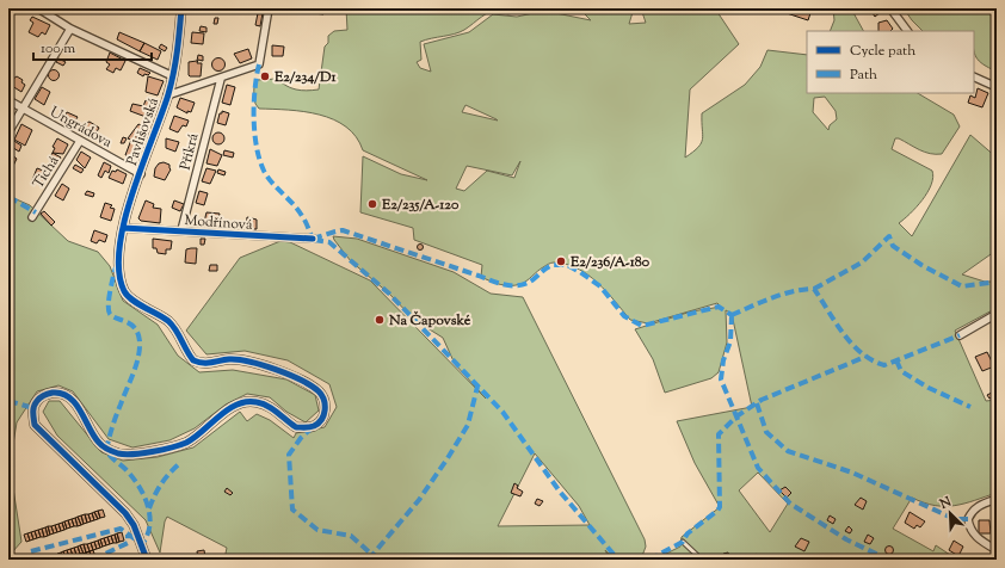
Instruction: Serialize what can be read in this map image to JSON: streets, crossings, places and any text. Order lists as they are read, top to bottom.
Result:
{
  "streets": {
    "street": [
      "Ungrádova",
      "Pavlišovská",
      "Příkrá",
      "Tichá",
      "Modřínová"
    ]
  },
  "crossings": [
    ["Ungrádova", "Pavlišovská"],
    ["Ungrádova", "Tichá"],
    ["Pavlišovská", "Modřínová"],
    ["Příkrá", "Modřínová"]
  ],
  "places": [
    "E2/234/D1",
    "E2/235/A-120",
    "E2/236/A-180",
    "Na Čapovské"
  ],
  "legend": ["Cycle path", "Path"],
  "scale_bar": "100 m",
  "north": "top left"
}
